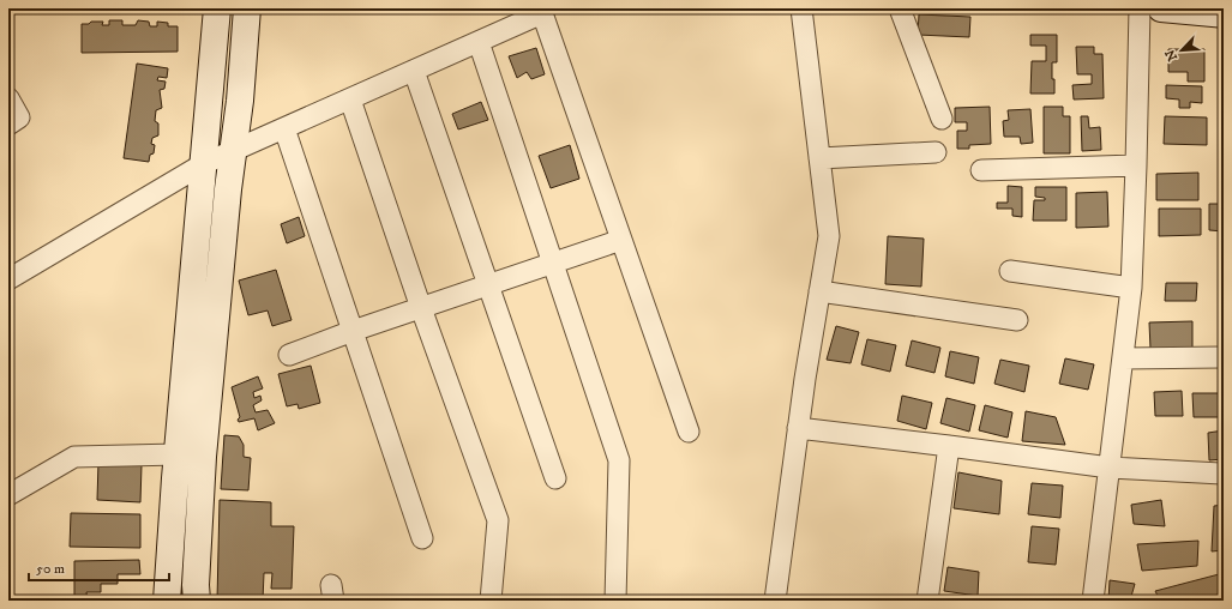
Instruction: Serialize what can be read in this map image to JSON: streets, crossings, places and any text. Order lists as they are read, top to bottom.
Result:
{
  "scale_bar": "50 m",
  "north": "bottom left"
}
